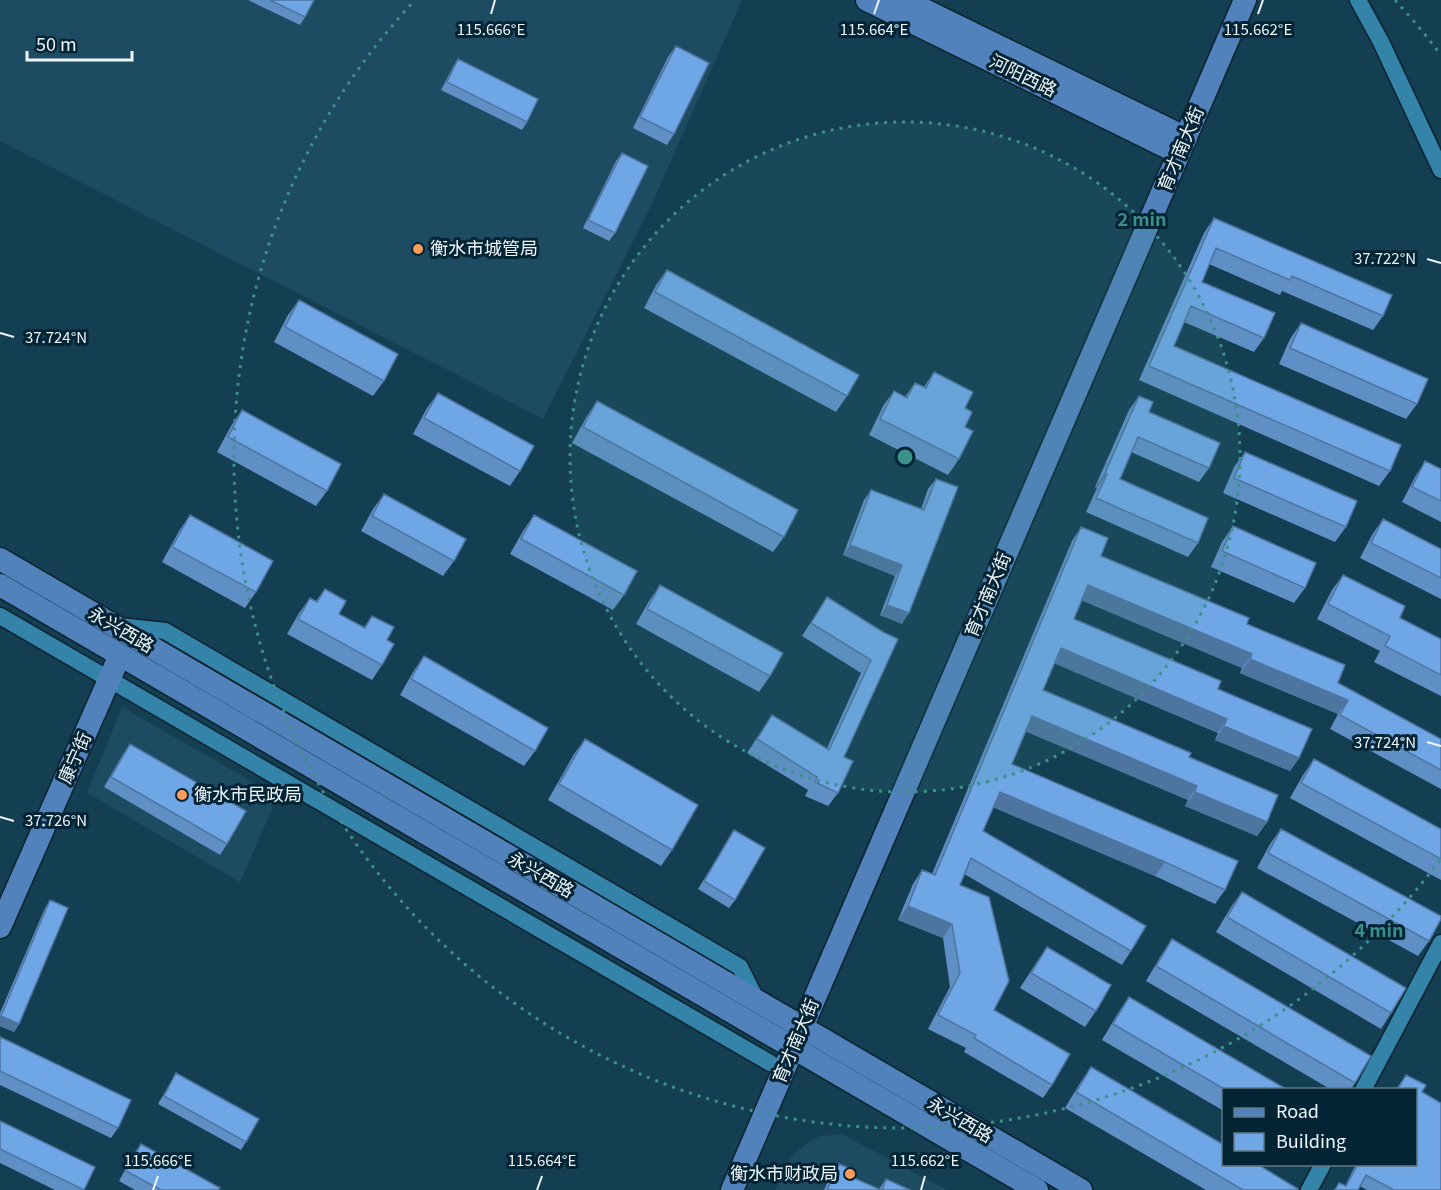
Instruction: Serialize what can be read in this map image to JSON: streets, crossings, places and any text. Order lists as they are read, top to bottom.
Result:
{
  "streets": {
    "main road": [
      "河阳西路",
      "育才南大街",
      "永兴西路",
      "康宁街"
    ]
  },
  "crossings": [
    ["河阳西路", "育才南大街"],
    ["育才南大街", "永兴西路"],
    ["永兴西路", "康宁街"]
  ],
  "places": ["衡水市城管局", "衡水市民政局", "衡水市财政局"],
  "legend": ["Road", "Building"],
  "scale_bar": "50 m",
  "coordinates": [
    "115.666°E",
    "115.664°E",
    "115.662°E",
    "37.722°N",
    "37.724°N",
    "37.726°N"
  ],
  "rings": ["2 min", "4 min"]
}
